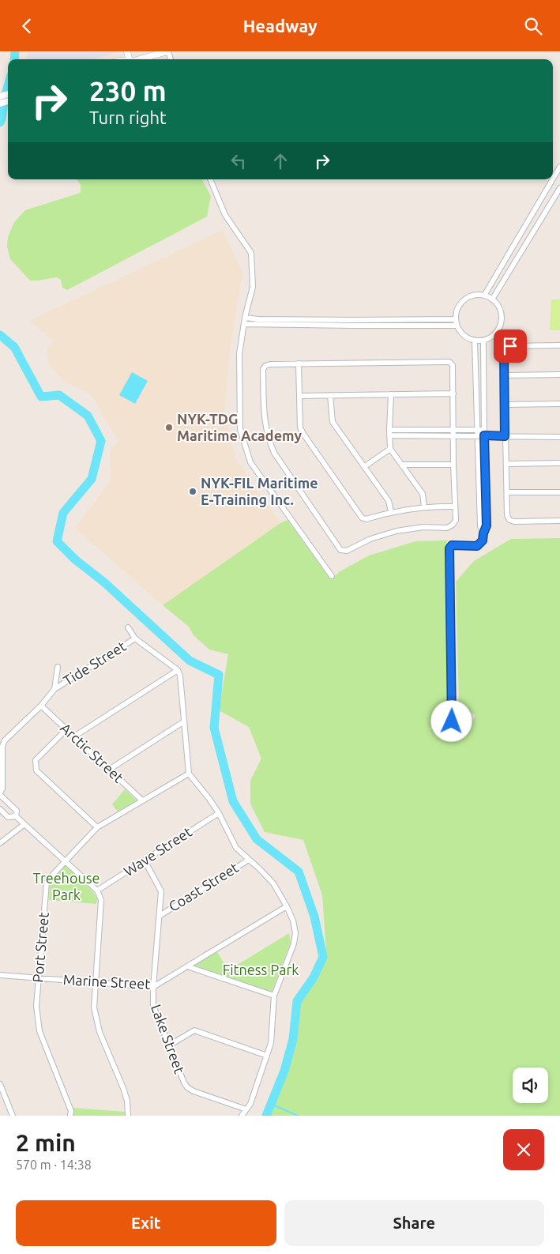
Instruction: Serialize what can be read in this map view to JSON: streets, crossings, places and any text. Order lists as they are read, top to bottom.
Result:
{
  "streets": {
    "street": [
      "Tide Street",
      "Arctic Street",
      "Wave Street",
      "Coast Street",
      "Port Street",
      "Marine Street",
      "Lake Street"
    ]
  },
  "crossings": [
    ["Arctic Street", "Port Street"],
    ["Wave Street", "Lake Street"],
    ["Coast Street", "Lake Street"],
    ["Port Street", "Marine Street"],
    ["Marine Street", "Lake Street"]
  ],
  "parks": ["Treehouse Park", "Fitness Park"],
  "places": ["NYK-TDG Maritime Academy", "NYK-FIL Maritime E-Training Inc."],
  "page": {
    "header": "Headway",
    "turn": ["230 m", "Turn right"],
    "heading": ["2 min", "570 m · 14:38"],
    "buttons": ["Exit", "Share"]
  }
}
